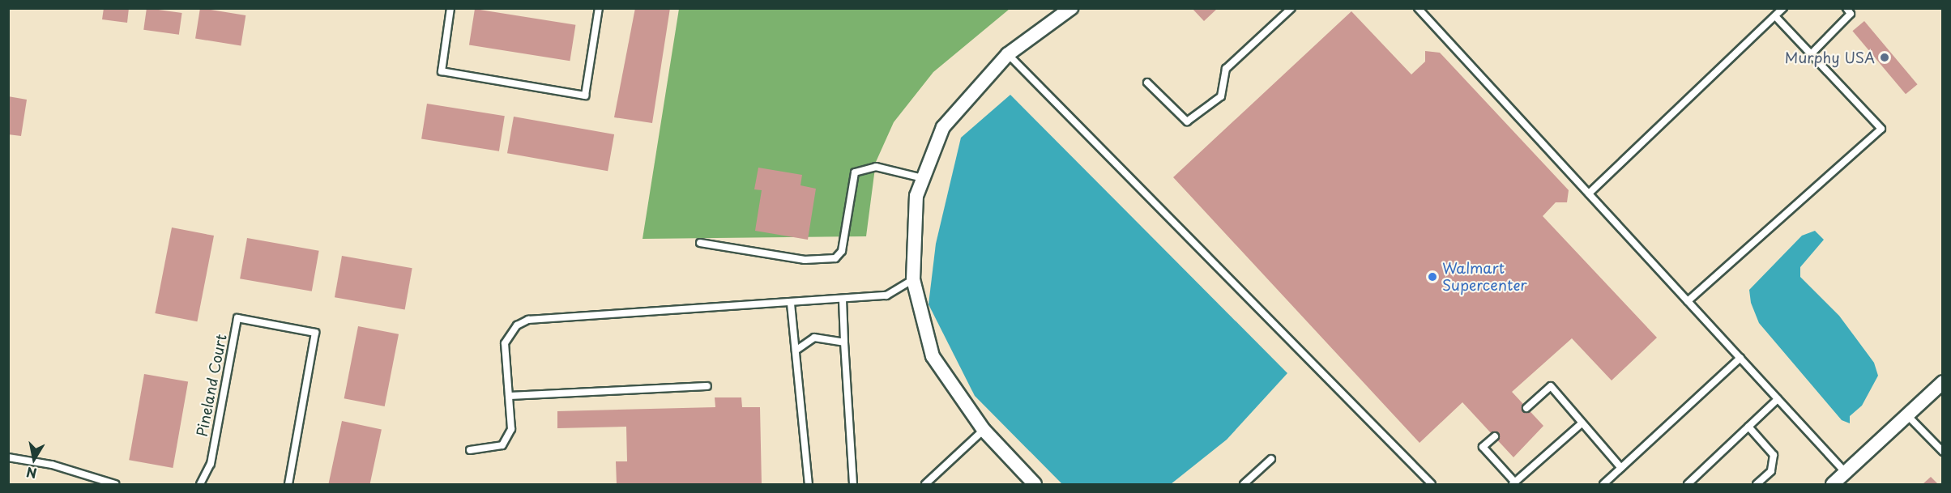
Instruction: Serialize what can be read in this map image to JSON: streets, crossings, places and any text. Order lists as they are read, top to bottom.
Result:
{
  "streets": {
    "lane": ["Pineland Court"]
  },
  "places": ["Murphy USA", "Walmart Supercenter"],
  "north": "bottom"
}
